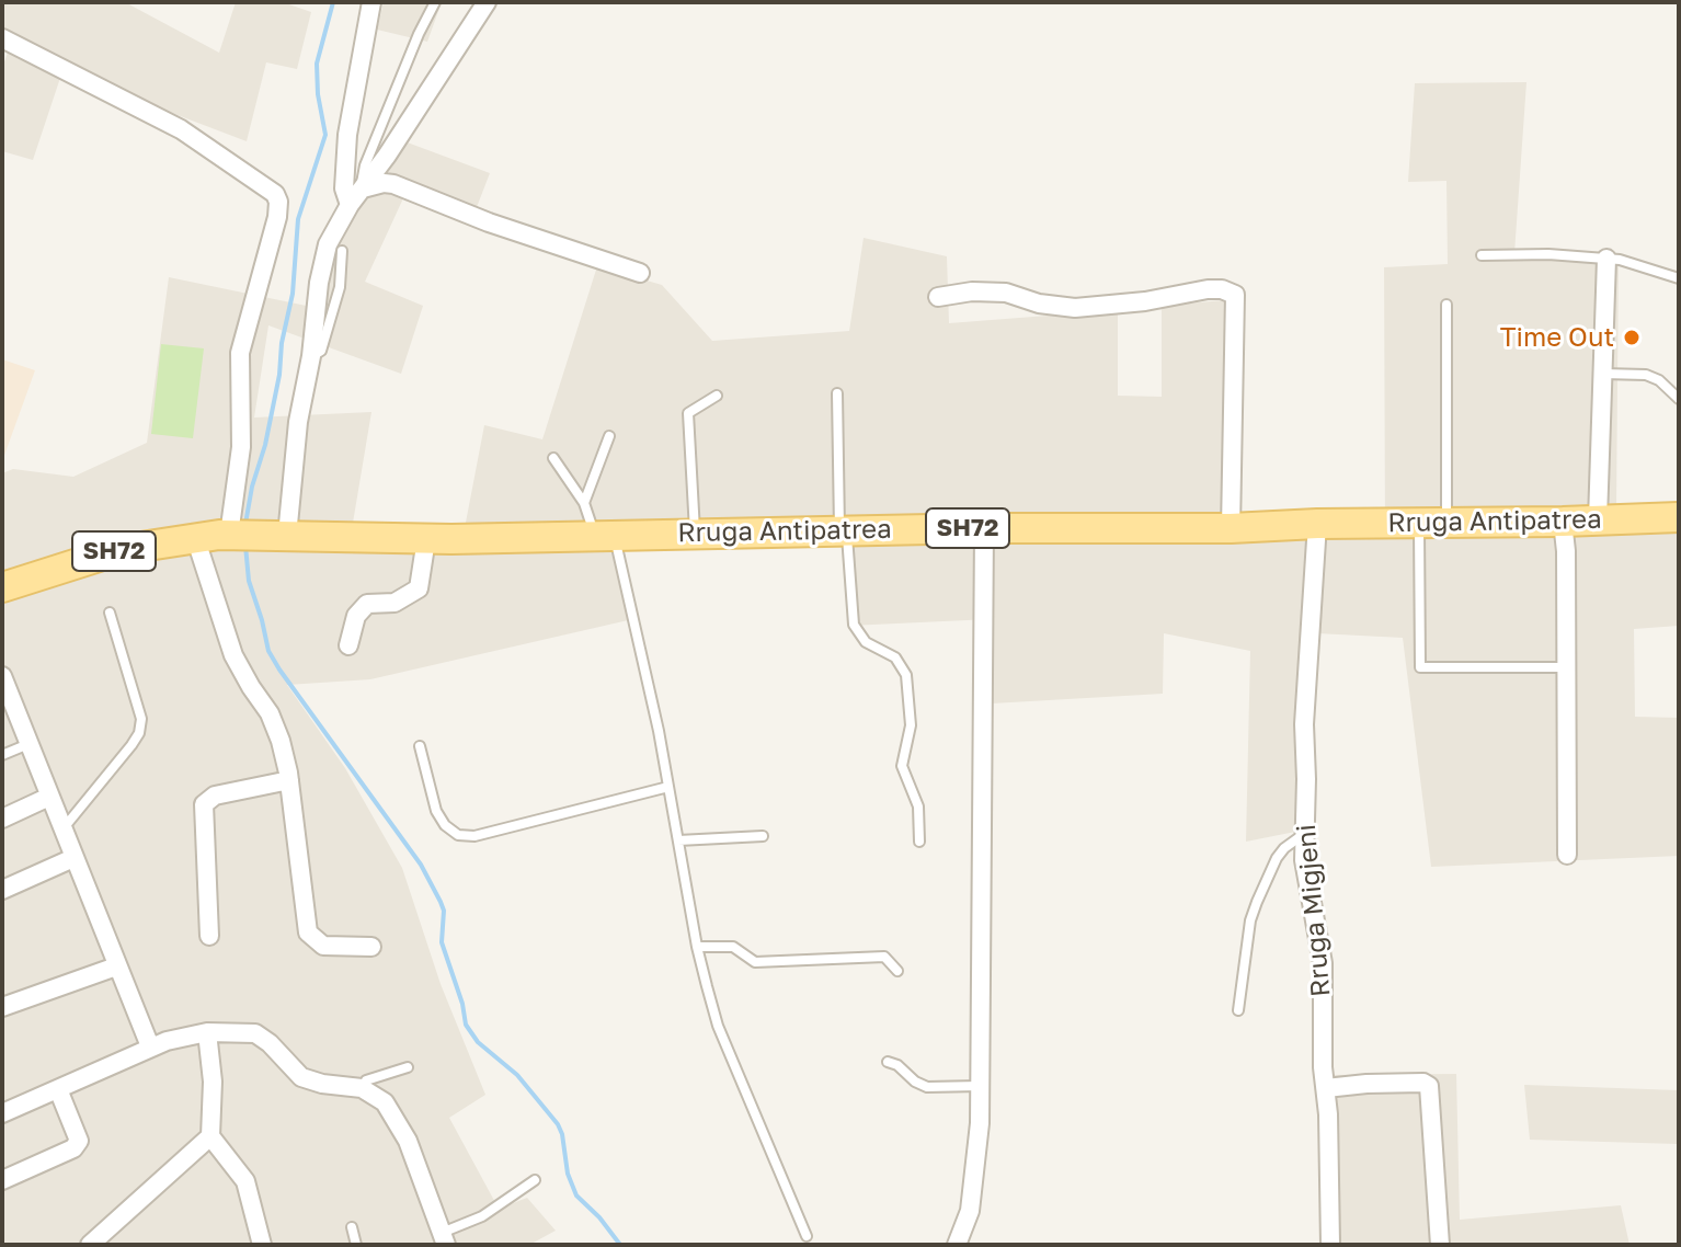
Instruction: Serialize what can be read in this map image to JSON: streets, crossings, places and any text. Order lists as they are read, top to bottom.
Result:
{
  "streets": {
    "main road": ["Rruga Antipatrea", "SH72"],
    "street": ["Rruga Migjeni"]
  },
  "crossings": [
    ["Rruga Antipatrea", "Rruga Migjeni"]
  ],
  "places": ["Time Out"]
}
